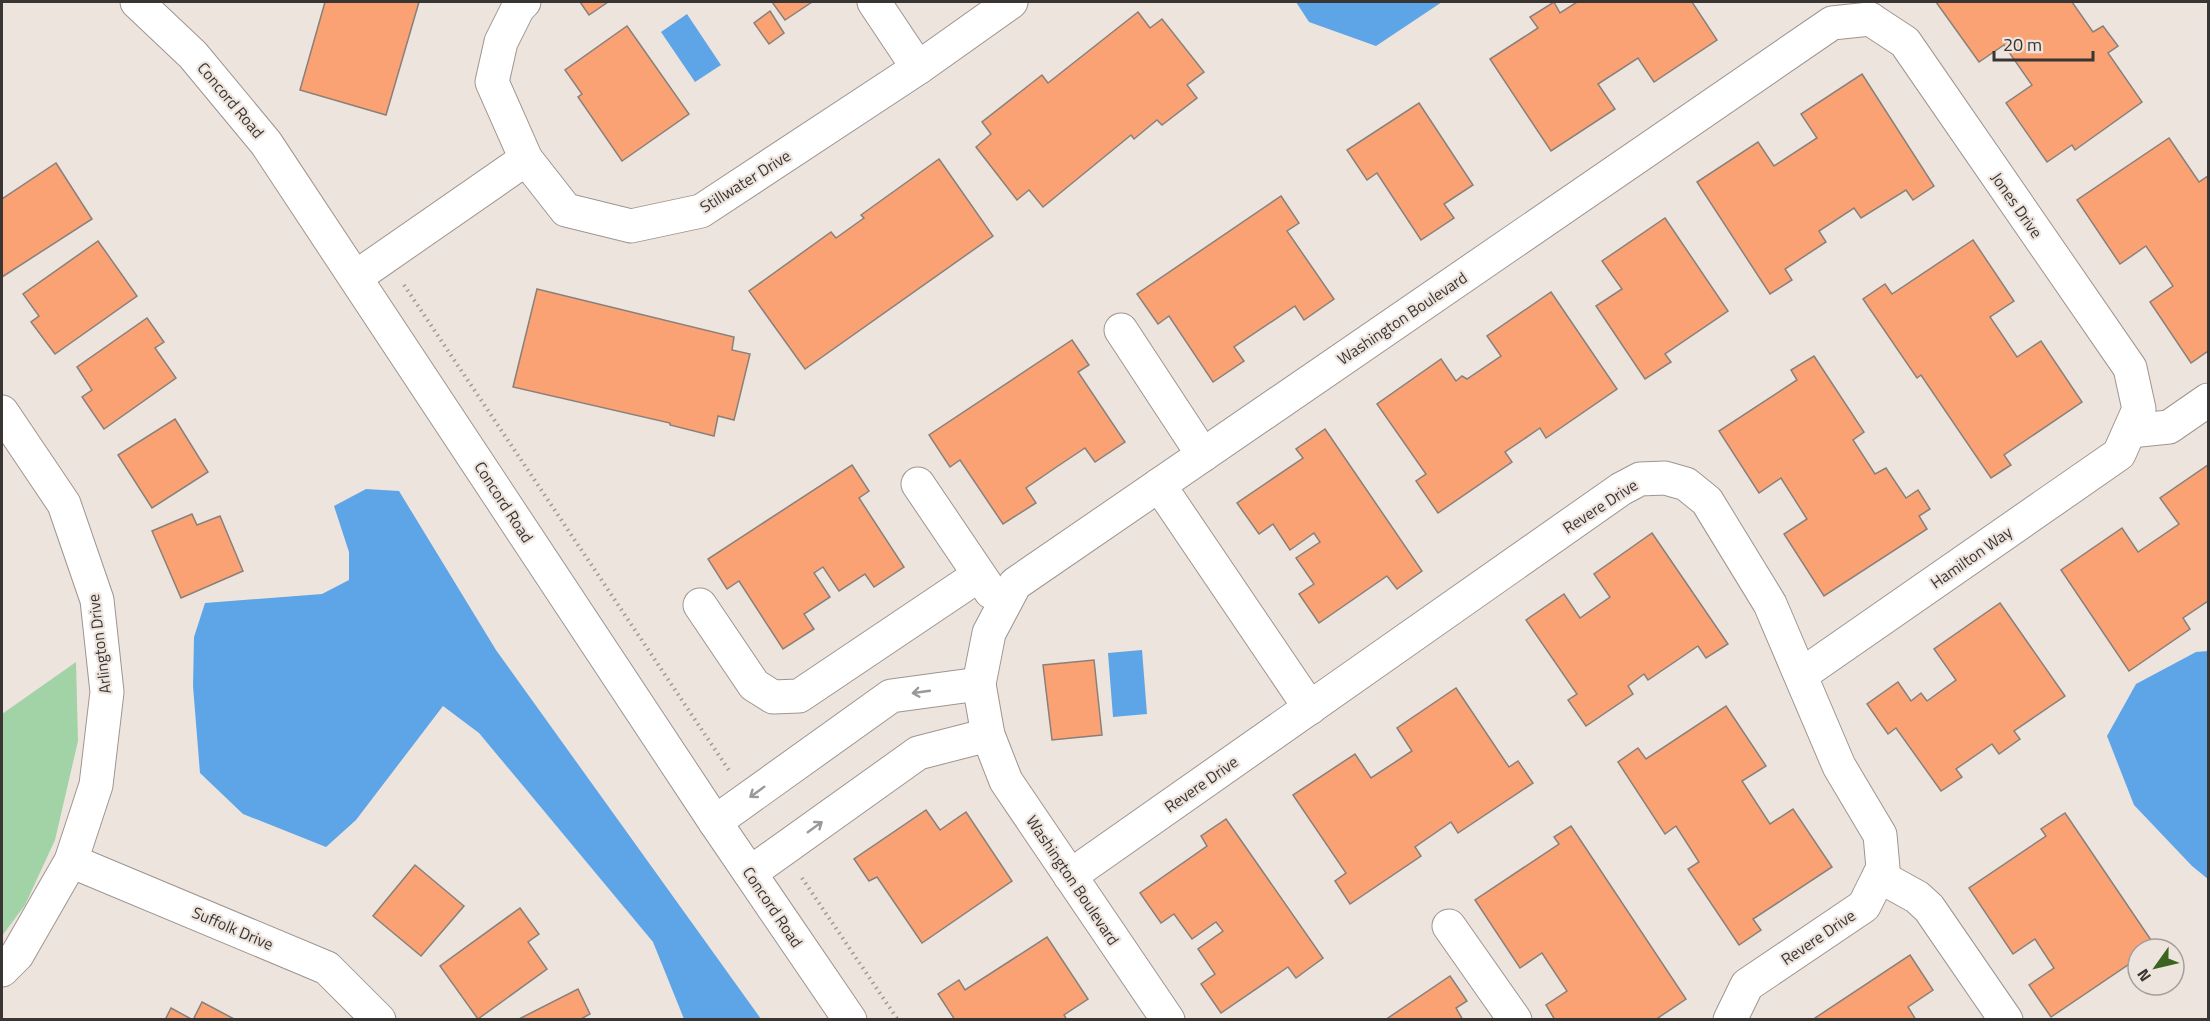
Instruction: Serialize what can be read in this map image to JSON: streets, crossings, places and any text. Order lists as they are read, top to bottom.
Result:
{
  "streets": {
    "street": [
      "Concord Road",
      "Stillwater Drive",
      "Jones Drive",
      "Washington Boulevard",
      "Revere Drive",
      "Hamilton Way",
      "Arlington Drive",
      "Suffolk Drive"
    ]
  },
  "crossings": [
    ["Jones Drive", "Washington Boulevard"],
    ["Jones Drive", "Hamilton Way"],
    ["Washington Boulevard", "Revere Drive"],
    ["Revere Drive", "Hamilton Way"],
    ["Arlington Drive", "Suffolk Drive"]
  ],
  "scale_bar": "20 m",
  "north": "bottom left"
}
